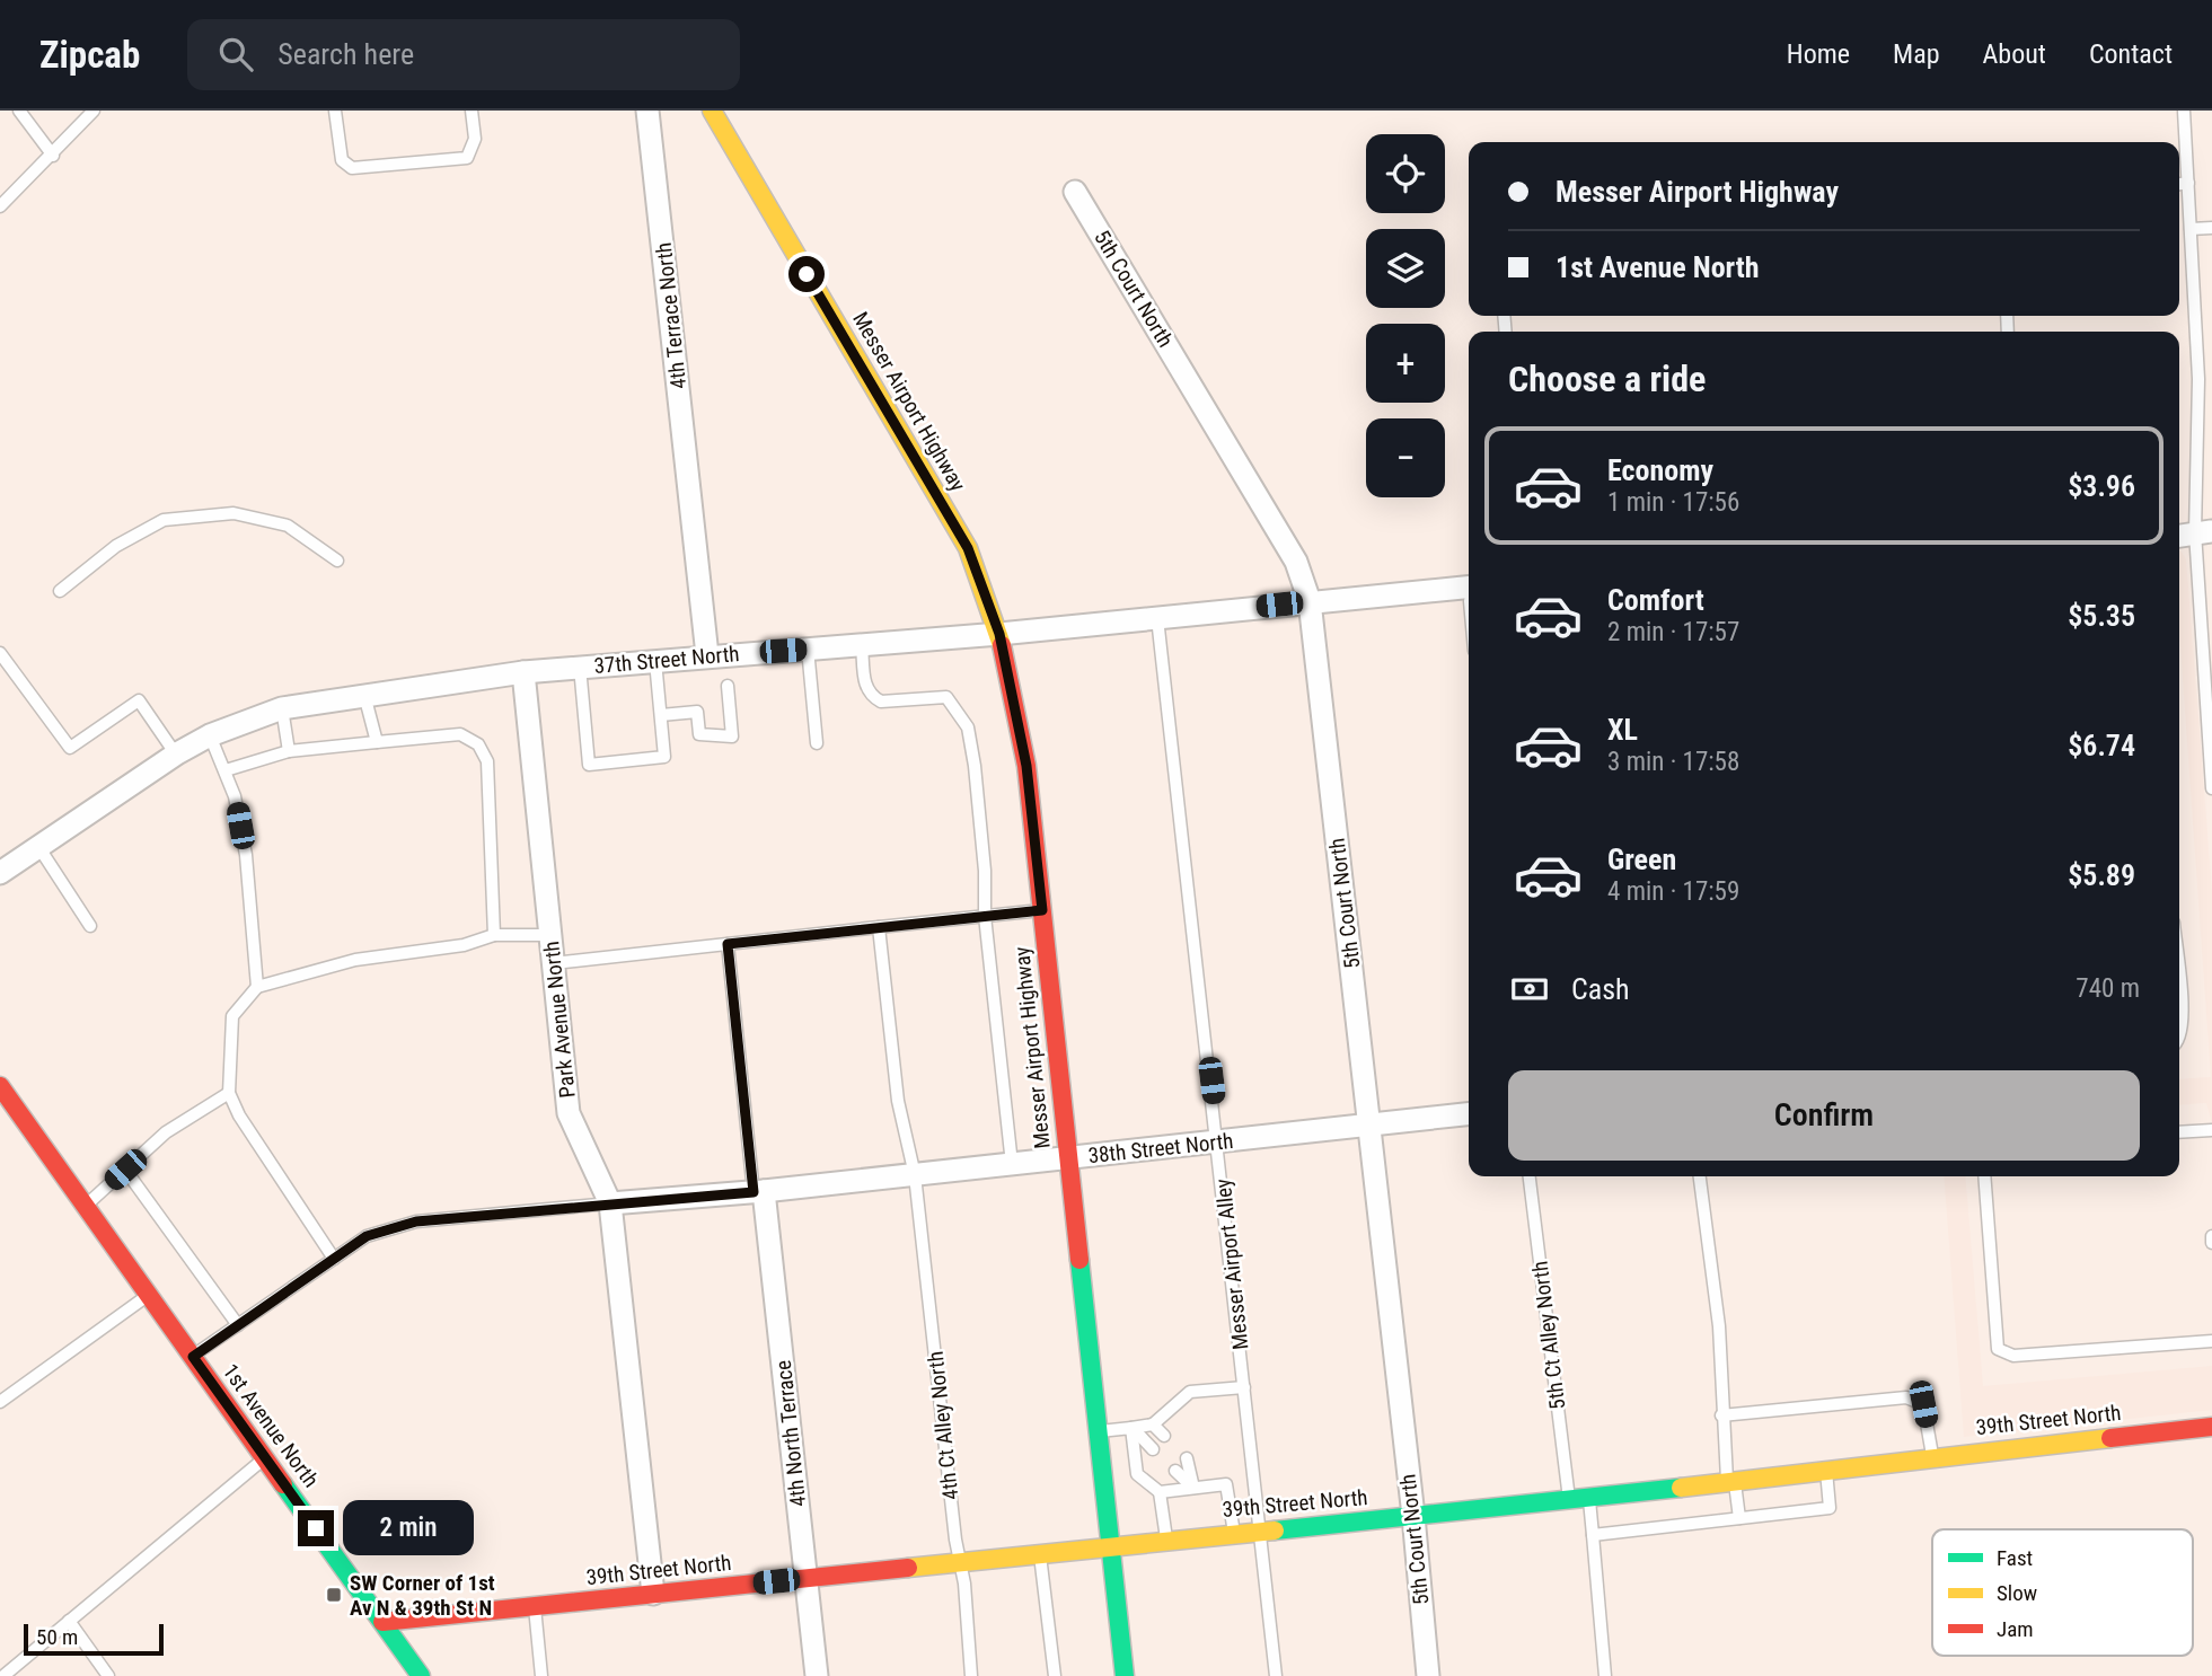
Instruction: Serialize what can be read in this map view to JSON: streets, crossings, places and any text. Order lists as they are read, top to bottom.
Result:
{
  "streets": {
    "main road": ["Messer Airport Highway", "39th Street North", "1st Avenue North"],
    "street": [
      "5th Court North",
      "4th Terrace North",
      "37th Street North",
      "Park Avenue North",
      "38th Street North",
      "4th North Terrace"
    ],
    "lane": ["Messer Airport Alley", "5th Ct Alley North", "4th Ct Alley North"]
  },
  "crossings": [
    ["5th Court North", "37th Street North"],
    ["5th Court North", "38th Street North"],
    ["5th Court North", "39th Street North"],
    ["4th Terrace North", "37th Street North"],
    ["Messer Airport Highway", "37th Street North"],
    ["Messer Airport Highway", "38th Street North"],
    ["Messer Airport Highway", "39th Street North"],
    ["37th Street North", "Park Avenue North"],
    ["37th Street North", "Messer Airport Alley"],
    ["Park Avenue North", "38th Street North"],
    ["Park Avenue North", "39th Street North"],
    ["38th Street North", "Messer Airport Alley"],
    ["38th Street North", "4th Ct Alley North"],
    ["38th Street North", "4th North Terrace"],
    ["Messer Airport Alley", "39th Street North"],
    ["5th Ct Alley North", "39th Street North"],
    ["39th Street North", "1st Avenue North"],
    ["39th Street North", "4th Ct Alley North"],
    ["39th Street North", "4th North Terrace"]
  ],
  "places": {
    "transit": ["SW Corner of 1st Av N & 39th St N"]
  },
  "legend": ["Fast", "Slow", "Jam"],
  "scale_bar": "50 m",
  "page": {
    "header": "Zipcab",
    "search": "Search here",
    "nav": [
      "Home",
      "Map",
      "About",
      "Contact"
    ],
    "map_buttons": ["+", "−"],
    "banner": ["Messer Airport Highway", "1st Avenue North"],
    "heading": "Choose a ride",
    "list": [
      {
        "name": "Economy",
        "note": "1 min · 17:56",
        "value": "$3.96"
      },
      {
        "name": "Comfort",
        "note": "2 min · 17:57",
        "value": "$5.35"
      },
      {
        "name": "XL",
        "note": "3 min · 17:58",
        "value": "$6.74"
      },
      {
        "name": "Green",
        "note": "4 min · 17:59",
        "value": "$5.89"
      }
    ],
    "pay": ["Cash", "740 m"],
    "buttons": "Confirm",
    "bubble": "2 min",
    "scale": "50 m"
  }
}
